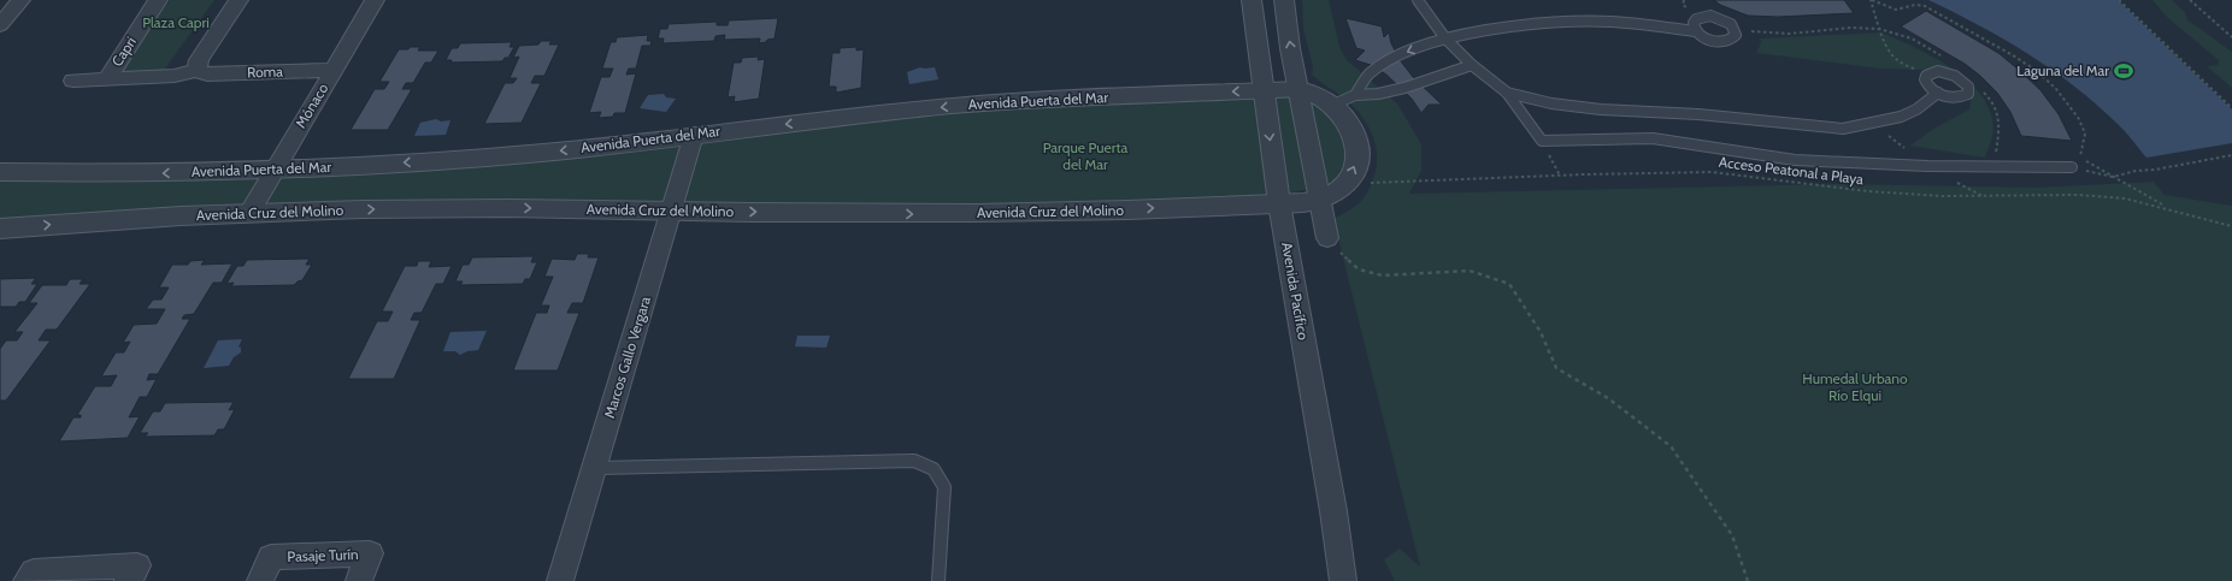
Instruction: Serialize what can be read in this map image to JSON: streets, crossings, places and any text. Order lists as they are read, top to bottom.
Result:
{
  "streets": {
    "street": [
      "Capri",
      "Roma",
      "Avenida Puerta del Mar",
      "Mónaco",
      "Avenida Cruz del Molino",
      "Avenida Pacífico",
      "Marcos Gallo Vergara",
      "Pasaje Turín"
    ],
    "path": ["Acceso Peatonal a Playa"]
  },
  "crossings": [
    ["Capri", "Roma"],
    ["Roma", "Mónaco"],
    ["Avenida Puerta del Mar", "Mónaco"],
    ["Avenida Puerta del Mar", "Avenida Pacífico"],
    ["Avenida Puerta del Mar", "Marcos Gallo Vergara"],
    ["Mónaco", "Avenida Cruz del Molino"],
    ["Avenida Cruz del Molino", "Avenida Pacífico"],
    ["Avenida Cruz del Molino", "Marcos Gallo Vergara"]
  ],
  "one_way": ["Avenida Puerta del Mar", "Avenida Cruz del Molino"],
  "parks": ["Plaza Capri", "Parque Puerta del Mar", "Humedal Urbano Río Elqui"],
  "places": {
    "sports": ["Laguna del Mar"]
  }
}
